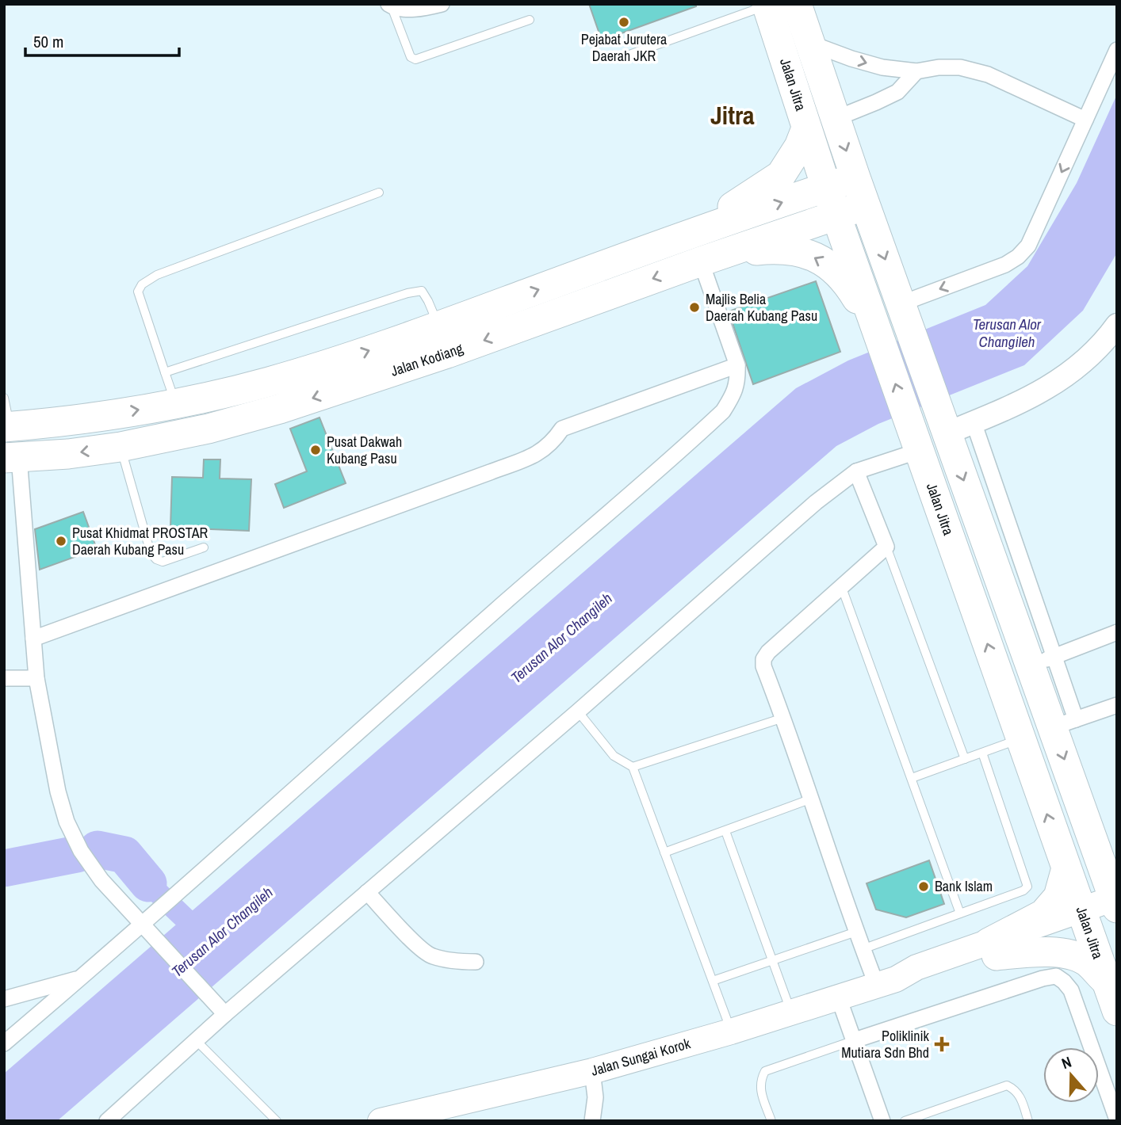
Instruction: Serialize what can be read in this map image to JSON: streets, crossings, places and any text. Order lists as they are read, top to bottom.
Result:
{
  "streets": {
    "highway": ["Jalan Jitra", "Jalan Kodiang"],
    "main road": ["Jalan Sungai Korok"]
  },
  "crossings": [
    ["Jalan Jitra", "Jalan Kodiang"],
    ["Jalan Jitra", "Jalan Sungai Korok"]
  ],
  "districts": ["Jitra"],
  "water": ["Terusan Alor Changileh"],
  "places": {
    "other": [
      "Pejabat Jurutera Daerah JKR",
      "Majlis Belia Daerah Kubang Pasu",
      "Pusat Dakwah Kubang Pasu",
      "Pusat Khidmat PROSTAR Daerah Kubang Pasu",
      "Bank Islam"
    ],
    "health": ["Poliklinik Mutiara Sdn Bhd"]
  },
  "scale_bar": "50 m",
  "north": "top"
}
